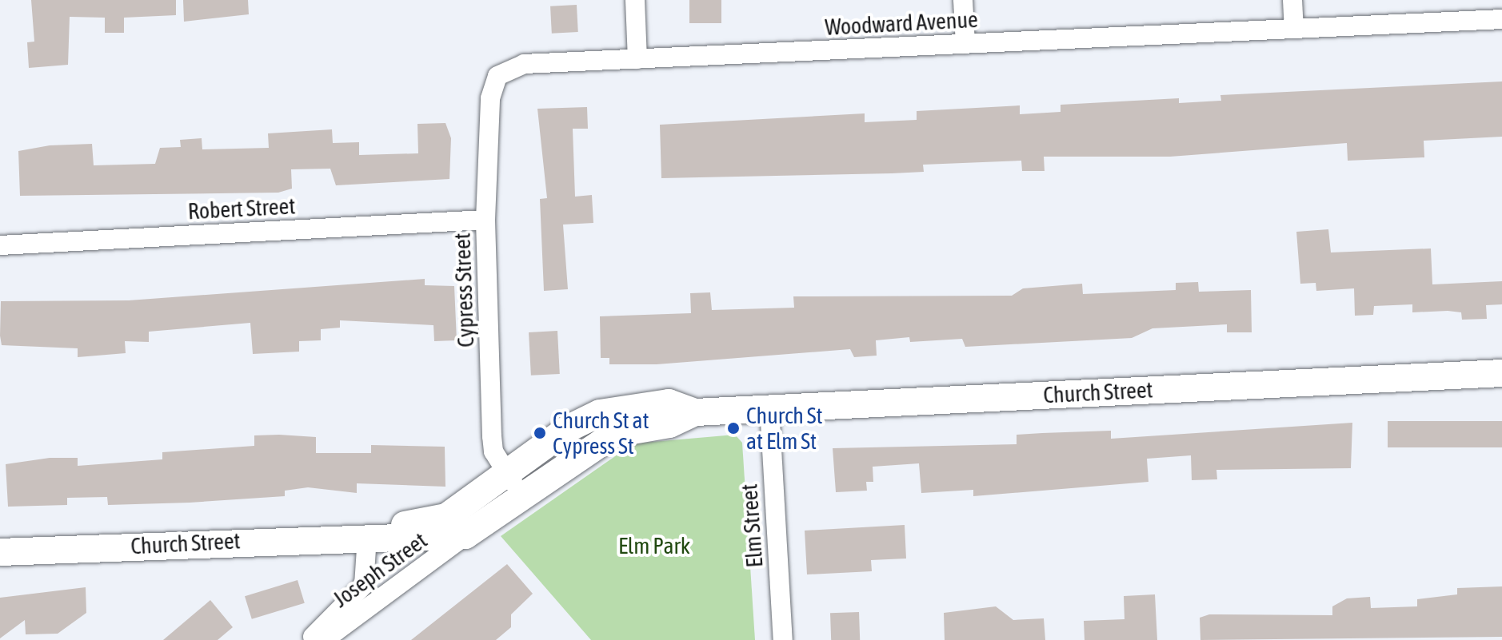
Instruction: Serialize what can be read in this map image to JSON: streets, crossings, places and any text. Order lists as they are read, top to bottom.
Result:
{
  "streets": {
    "street": [
      "Woodward Avenue",
      "Robert Street",
      "Cypress Street",
      "Church Street",
      "Elm Street",
      "Joseph Street"
    ]
  },
  "crossings": [
    ["Woodward Avenue", "Cypress Street"],
    ["Robert Street", "Cypress Street"],
    ["Cypress Street", "Church Street"],
    ["Church Street", "Elm Street"],
    ["Church Street", "Joseph Street"]
  ],
  "parks": ["Elm Park"],
  "places": ["Church St at Elm St", "Church St at Cypress St"]
}
